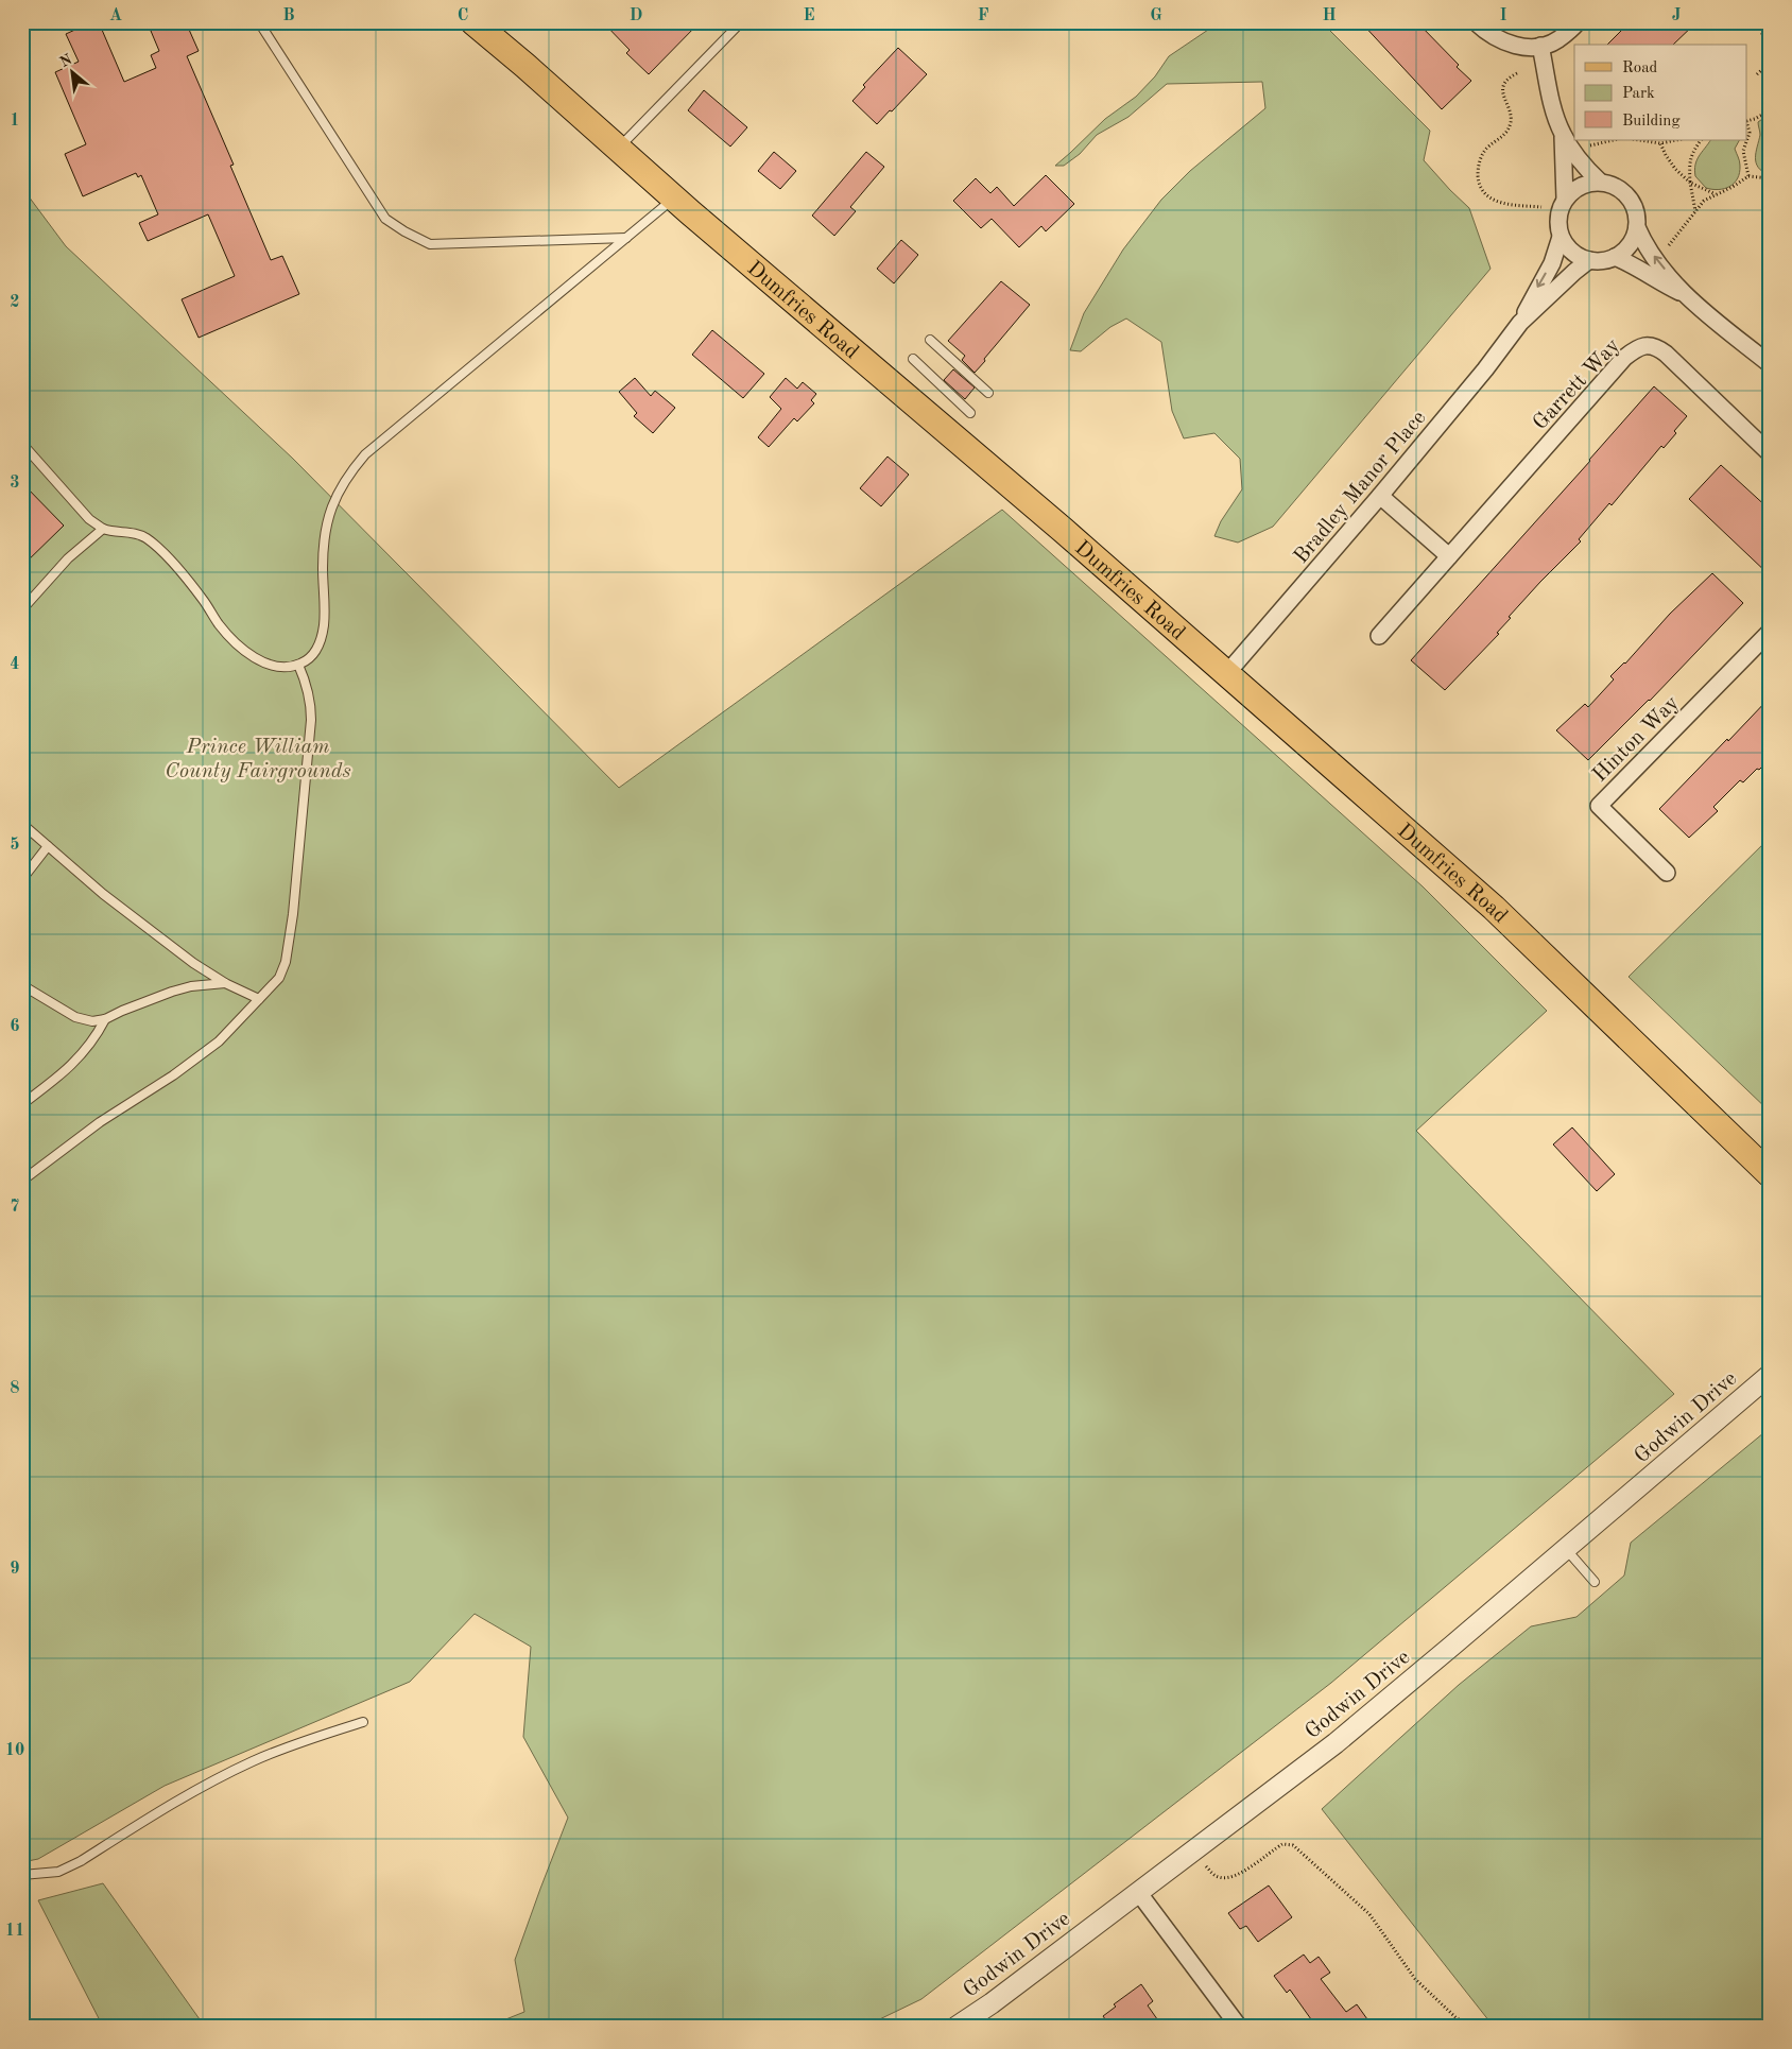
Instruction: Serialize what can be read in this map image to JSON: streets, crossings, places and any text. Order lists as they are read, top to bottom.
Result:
{
  "streets": {
    "main road": ["Dumfries Road"],
    "street": [
      "Garrett Way",
      "Bradley Manor Place",
      "Hinton Way",
      "Godwin Drive"
    ]
  },
  "crossings": [
    ["Dumfries Road", "Bradley Manor Place"]
  ],
  "parks": ["Prince William County Fairgrounds"],
  "legend": ["Road", "Park", "Building"],
  "north": "top left",
  "grid": {
    "columns": [
      "A",
      "B",
      "C",
      "D",
      "E",
      "F",
      "G",
      "H",
      "I",
      "J"
    ],
    "rows": [
      "1",
      "2",
      "3",
      "4",
      "5",
      "6",
      "7",
      "8",
      "9",
      "10",
      "11"
    ]
  }
}
